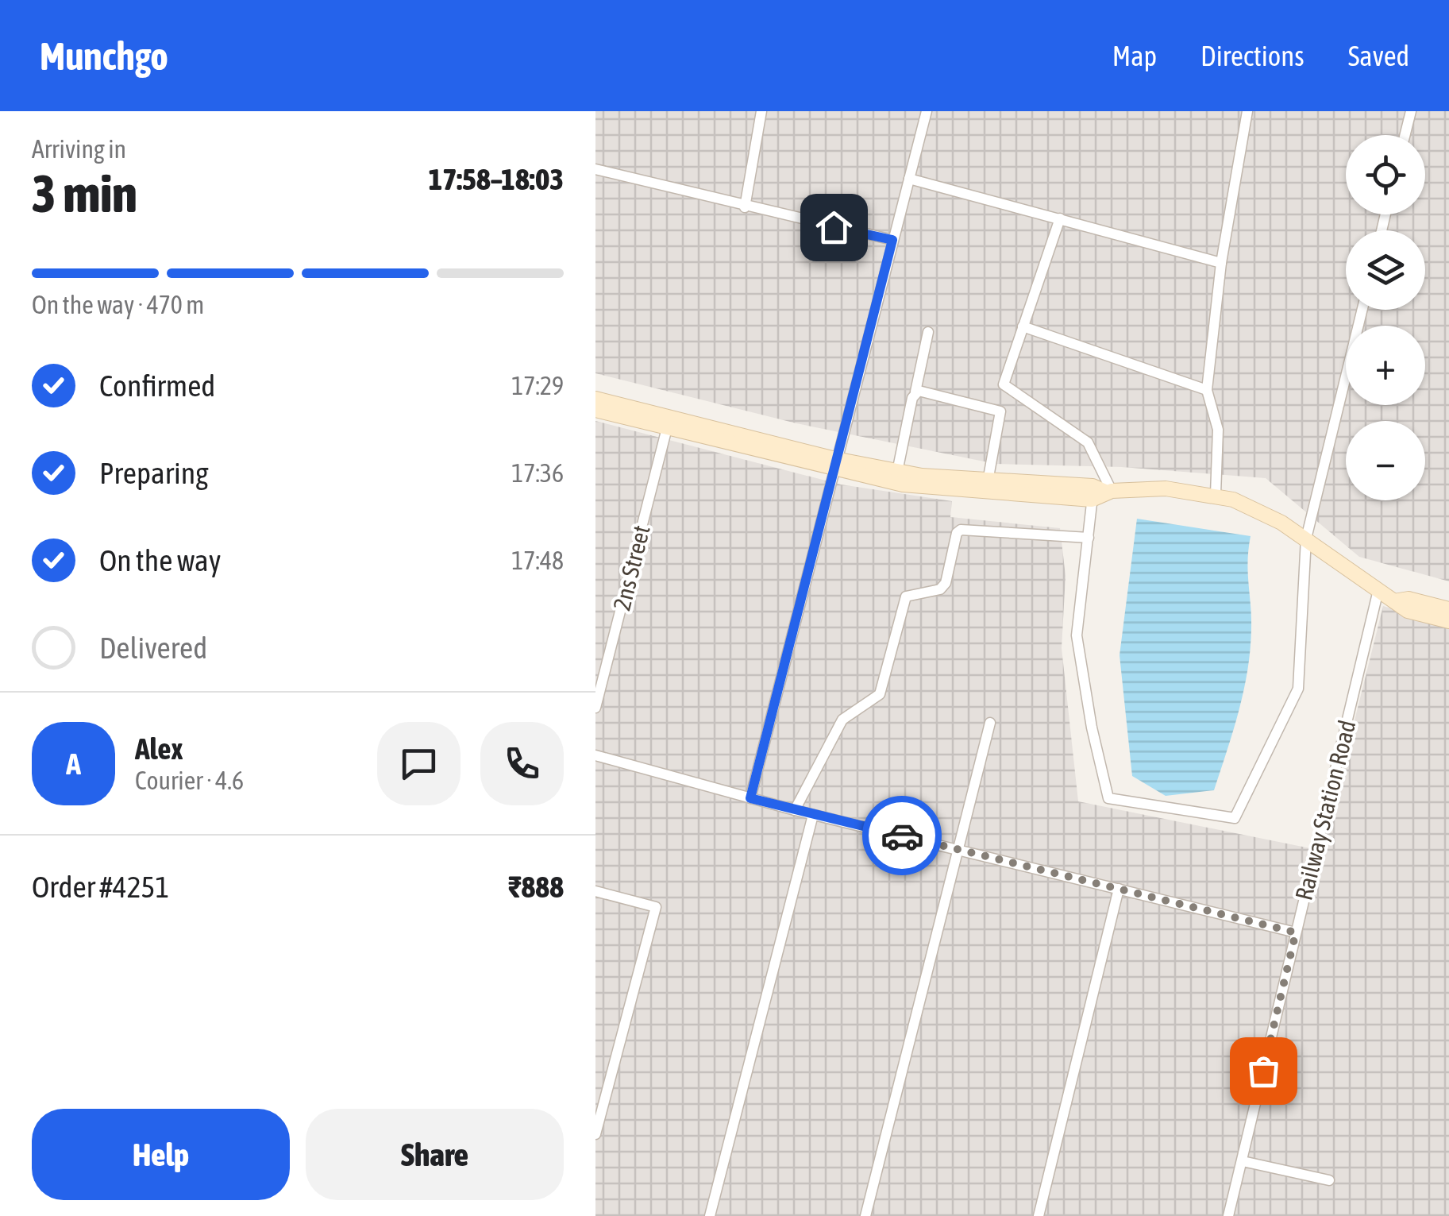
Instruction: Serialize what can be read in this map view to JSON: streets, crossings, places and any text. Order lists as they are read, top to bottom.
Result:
{
  "streets": {
    "street": ["2ns Street", "Railway Station Road"]
  },
  "page": {
    "header": "Munchgo",
    "nav": ["Map", "Directions", "Saved"],
    "heading": ["3 min", "Arriving in", "17:58–18:03"],
    "panel": [
      "Alex",
      "Courier · 4.6",
      "Order #4251",
      "₹888"
    ],
    "map_buttons": ["+", "−"],
    "bar": "On the way · 470 m",
    "list": [
      ["Confirmed", "17:29"],
      ["Preparing", "17:36"],
      ["On the way", "17:48"],
      "Delivered"
    ],
    "round": "A",
    "buttons": ["Help", "Share"]
  }
}
